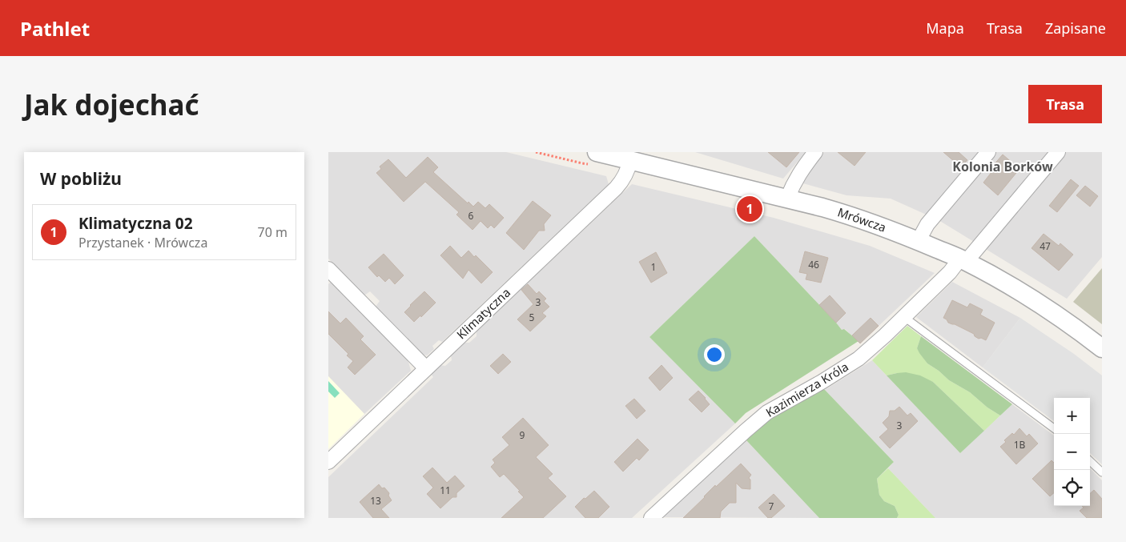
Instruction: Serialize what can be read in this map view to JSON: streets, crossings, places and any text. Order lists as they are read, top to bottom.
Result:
{
  "streets": {
    "street": ["Mrówcza", "Klimatyczna", "Kazimierza Króla"]
  },
  "crossings": [
    ["Mrówcza", "Klimatyczna"],
    ["Mrówcza", "Kazimierza Króla"]
  ],
  "districts": ["Kolonia Borków"],
  "house_numbers": [
    "6",
    "47",
    "46",
    "1",
    "3",
    "5",
    "3",
    "9",
    "1B",
    "11",
    "13",
    "7"
  ],
  "page": {
    "header": "Pathlet",
    "nav": ["Mapa", "Trasa", "Zapisane"],
    "buttons": "Trasa",
    "title": "Jak dojechać",
    "heading": "W pobliżu",
    "pins": "1",
    "list": [
      {
        "mark": "1",
        "name": "Klimatyczna 02",
        "note": "Przystanek · Mrówcza",
        "value": "70 m"
      }
    ],
    "map_buttons": ["+", "−"]
  }
}
